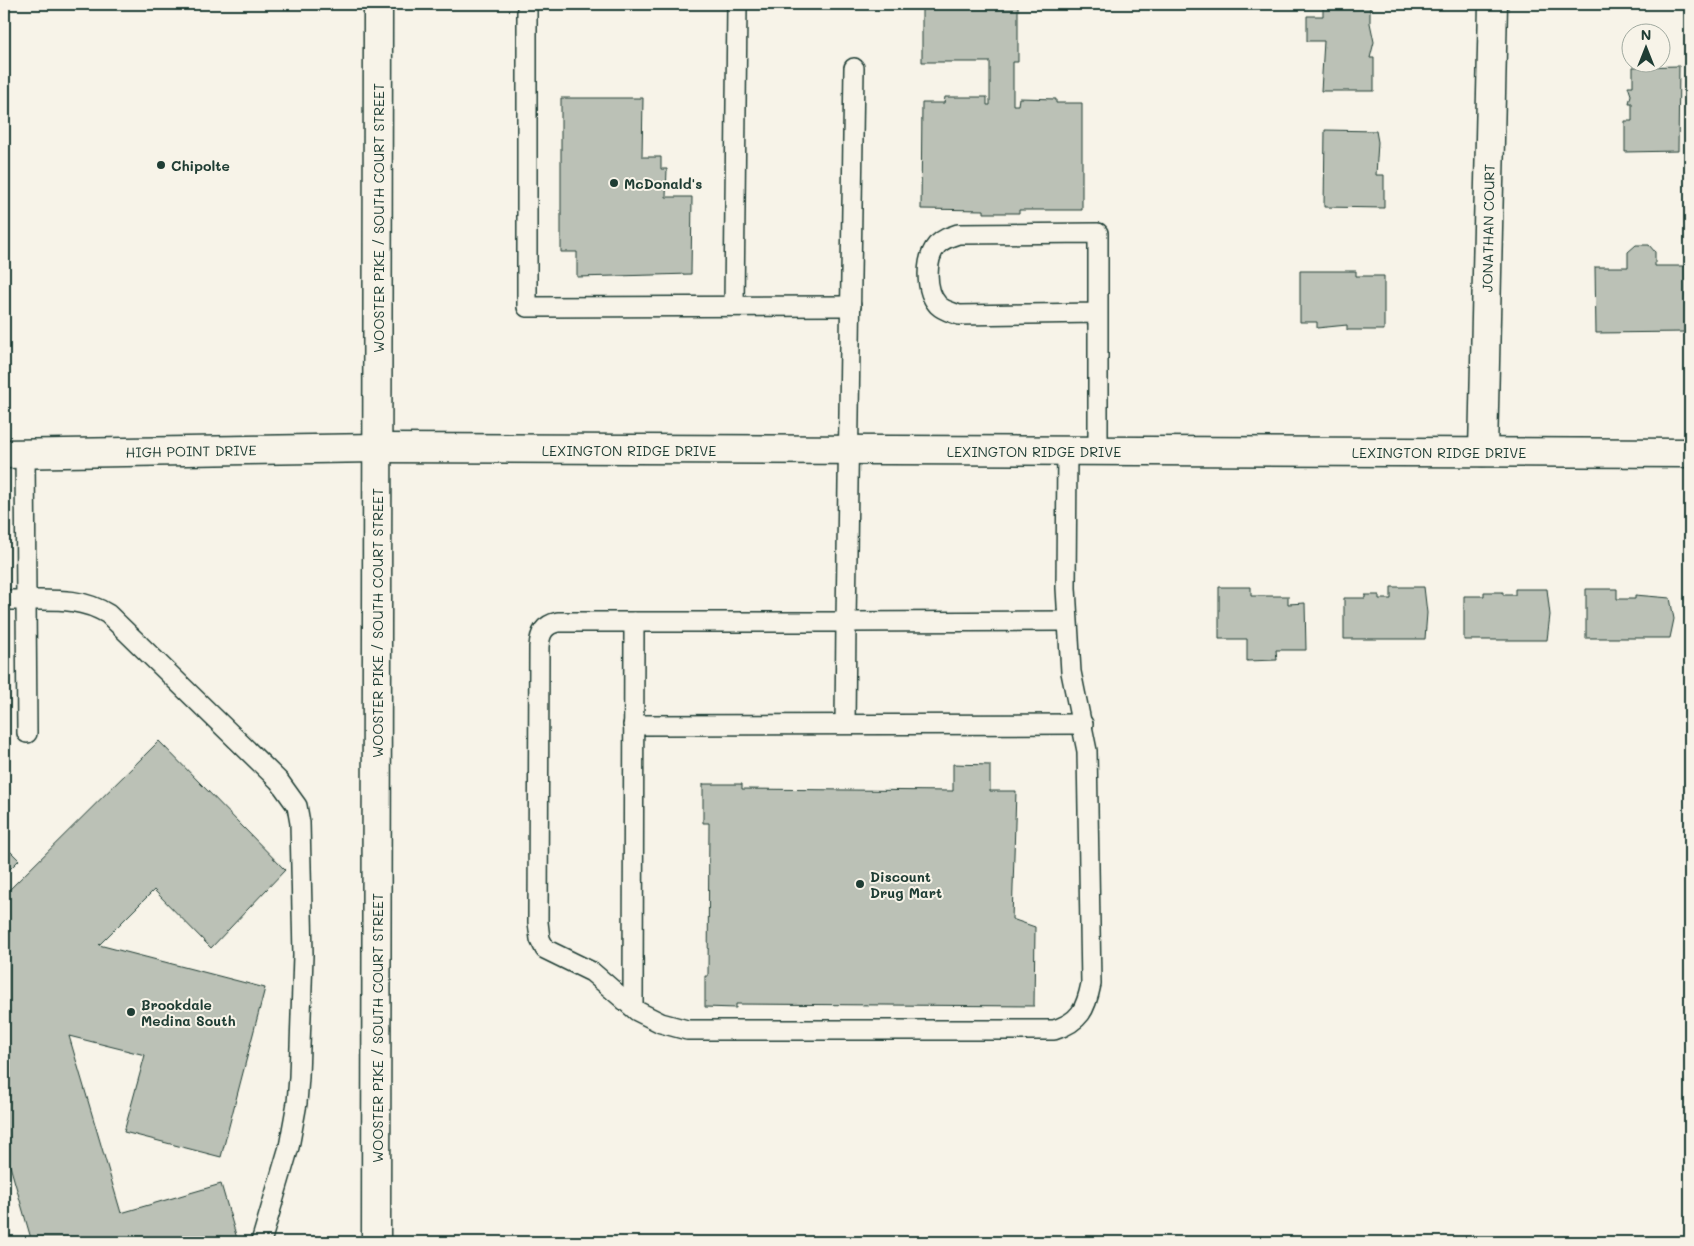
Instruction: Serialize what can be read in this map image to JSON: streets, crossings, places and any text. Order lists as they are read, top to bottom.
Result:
{
  "streets": {
    "street": [
      "WOOSTER PIKE / SOUTH COURT STREET",
      "JONATHAN COURT",
      "LEXINGTON RIDGE DRIVE",
      "HIGH POINT DRIVE"
    ]
  },
  "crossings": [
    ["WOOSTER PIKE / SOUTH COURT STREET", "LEXINGTON RIDGE DRIVE"],
    ["WOOSTER PIKE / SOUTH COURT STREET", "HIGH POINT DRIVE"],
    ["JONATHAN COURT", "LEXINGTON RIDGE DRIVE"],
    ["LEXINGTON RIDGE DRIVE", "HIGH POINT DRIVE"]
  ],
  "places": [
    "Chipolte",
    "McDonald's",
    "Discount Drug Mart",
    "Brookdale Medina South"
  ],
  "north": "top"
}
